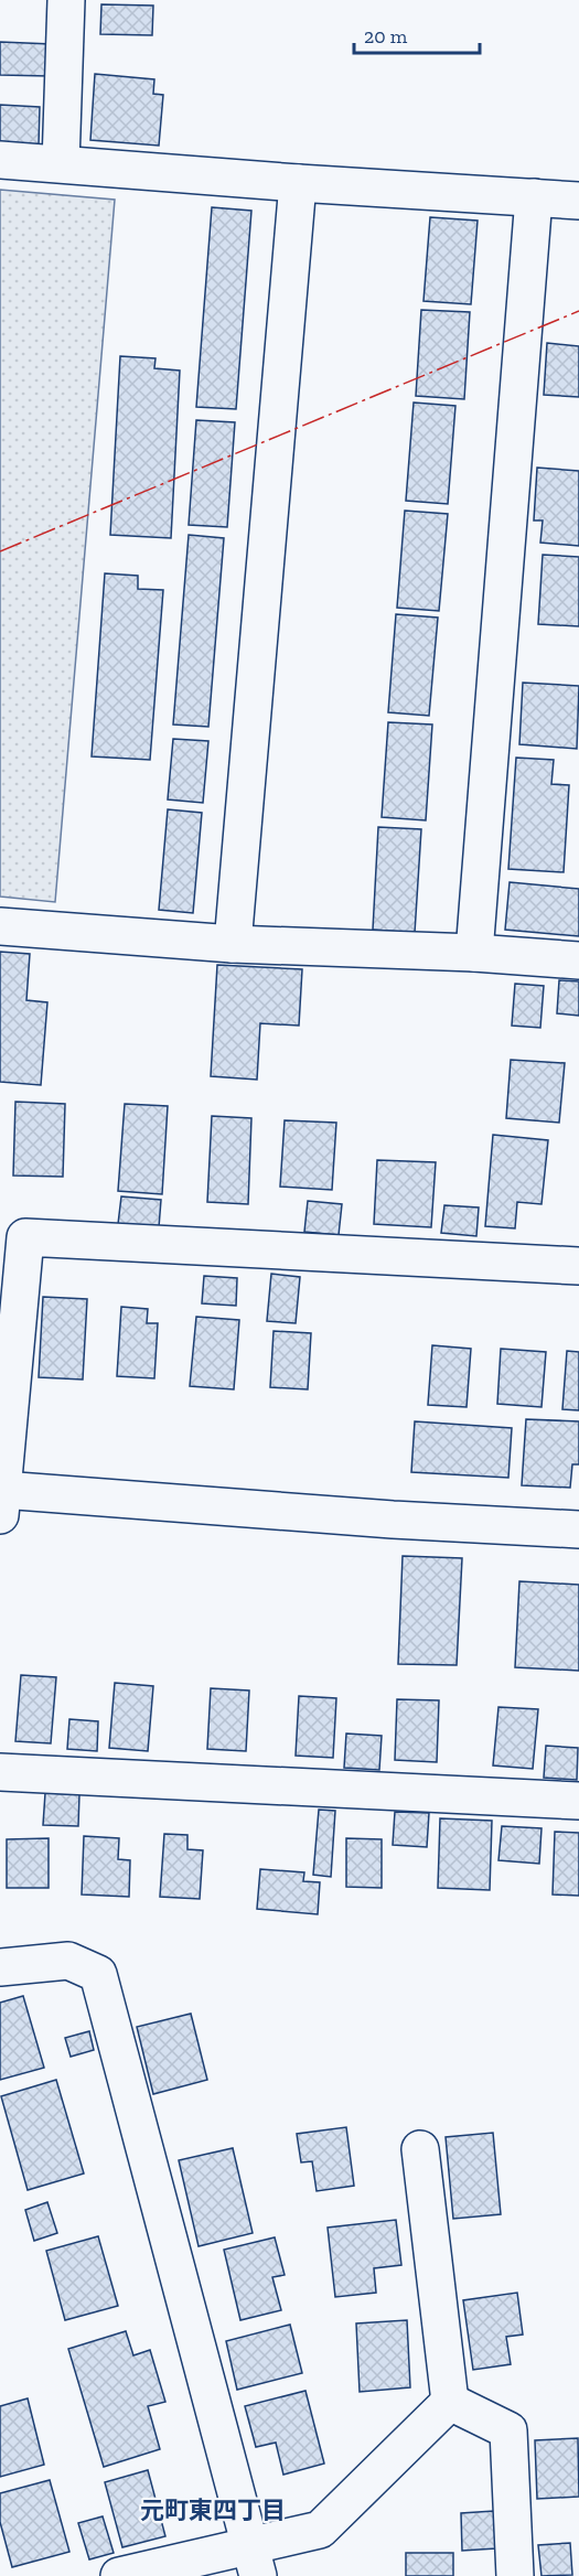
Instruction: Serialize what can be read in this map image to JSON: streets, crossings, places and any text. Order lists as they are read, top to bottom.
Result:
{
  "districts": ["元町東四丁目"],
  "scale_bar": "20 m"
}
